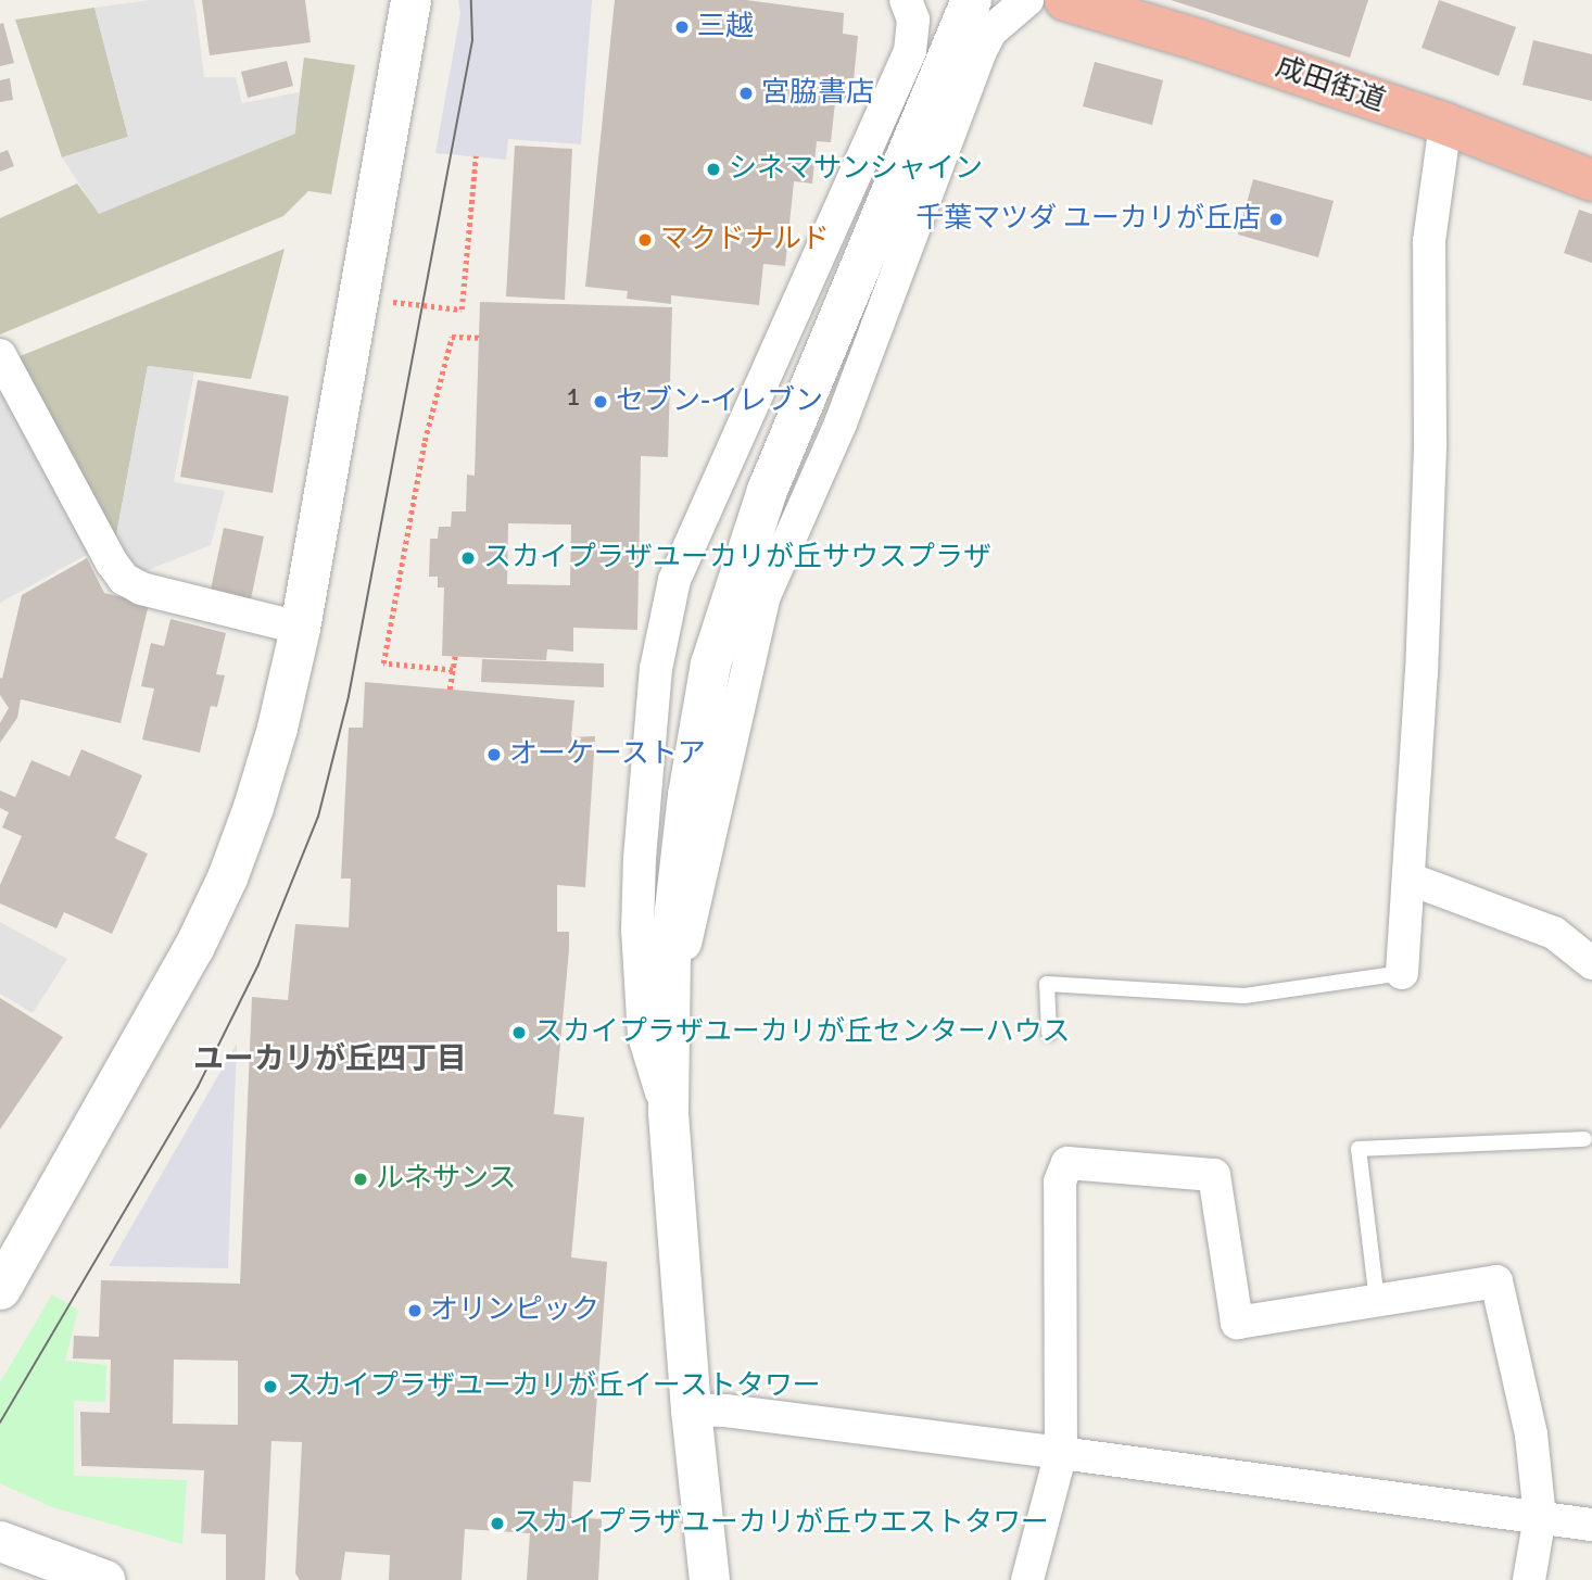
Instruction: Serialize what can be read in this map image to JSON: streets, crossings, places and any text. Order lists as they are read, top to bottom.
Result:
{
  "streets": {
    "highway": ["成田街道"]
  },
  "districts": ["ユーカリが丘四丁目"],
  "places": [
    "三越",
    "宮脇書店",
    "シネマサンシャイン",
    "千葉マツダ ユーカリが丘店",
    "マクドナルド",
    "セブン-イレブン",
    "スカイプラザユーカリが丘サウスプラザ",
    "オーケーストア",
    "スカイプラザユーカリが丘センターハウス",
    "ルネサンス",
    "オリンピック",
    "スカイプラザユーカリが丘イーストタワー",
    "スカイプラザユーカリが丘ウエストタワー"
  ],
  "house_numbers": ["1"]
}
